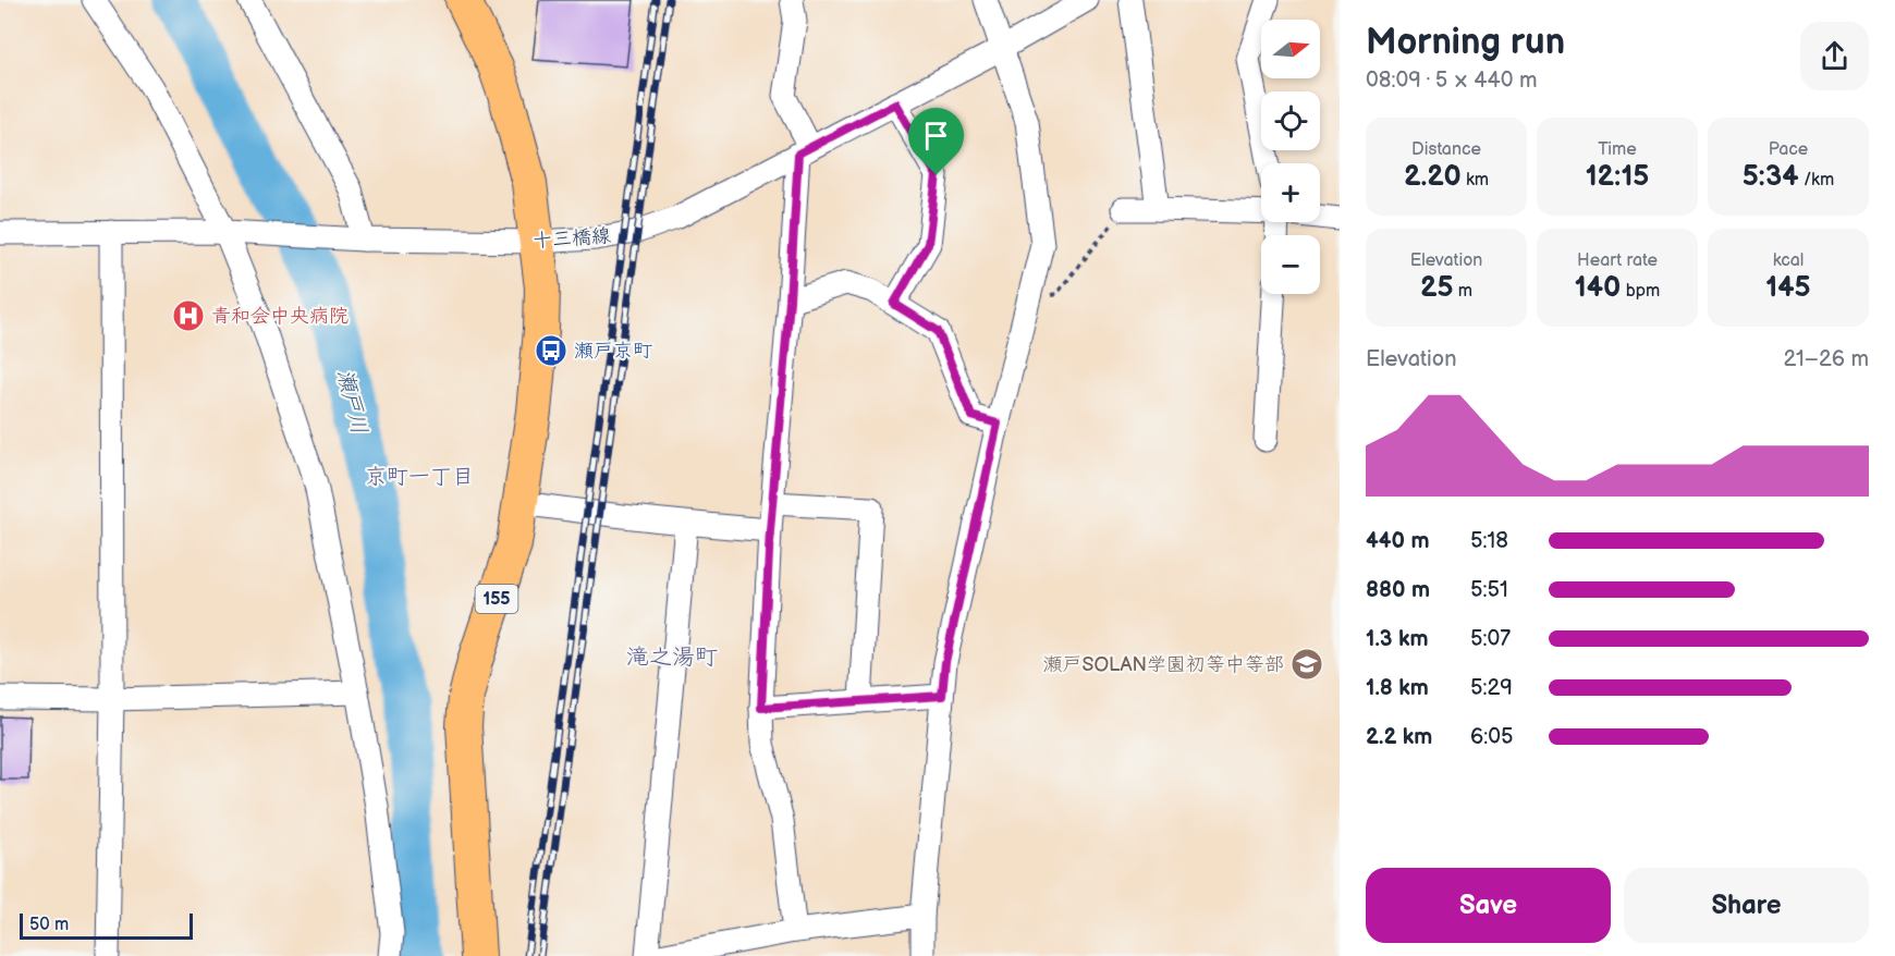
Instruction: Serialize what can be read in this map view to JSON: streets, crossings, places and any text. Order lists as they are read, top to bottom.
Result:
{
  "streets": {
    "highway": ["155"],
    "street": ["十三橋線"]
  },
  "crossings": [
    ["十三橋線", "155"]
  ],
  "districts": ["京町一丁目", "滝之湯町"],
  "water": ["瀬戸川"],
  "places": {
    "hospital": ["青和会中央病院"],
    "bus stop": ["瀬戸京町"],
    "school or university": ["瀬戸SOLAN学園初等中等部"]
  },
  "scale_bar": "50 m",
  "north": "right",
  "page": {
    "heading": ["Morning run", "08:09 · 5 × 440 m"],
    "map_buttons": ["+", "−"],
    "stats": [
      ["Distance", "2.20 km"],
      ["Time", "12:15"],
      ["Pace", "5:34 /km"],
      ["Elevation", "25 m"],
      ["Heart rate", "140 bpm"],
      ["kcal", "145"]
    ],
    "chart": ["Elevation", "21–26 m"],
    "list": [
      {
        "name": "440 m",
        "note": "5:18"
      },
      {
        "name": "880 m",
        "note": "5:51"
      },
      {
        "name": "1.3 km",
        "note": "5:07"
      },
      {
        "name": "1.8 km",
        "note": "5:29"
      },
      {
        "name": "2.2 km",
        "note": "6:05"
      }
    ],
    "buttons": ["Save", "Share"],
    "scale": "50 m"
  }
}
